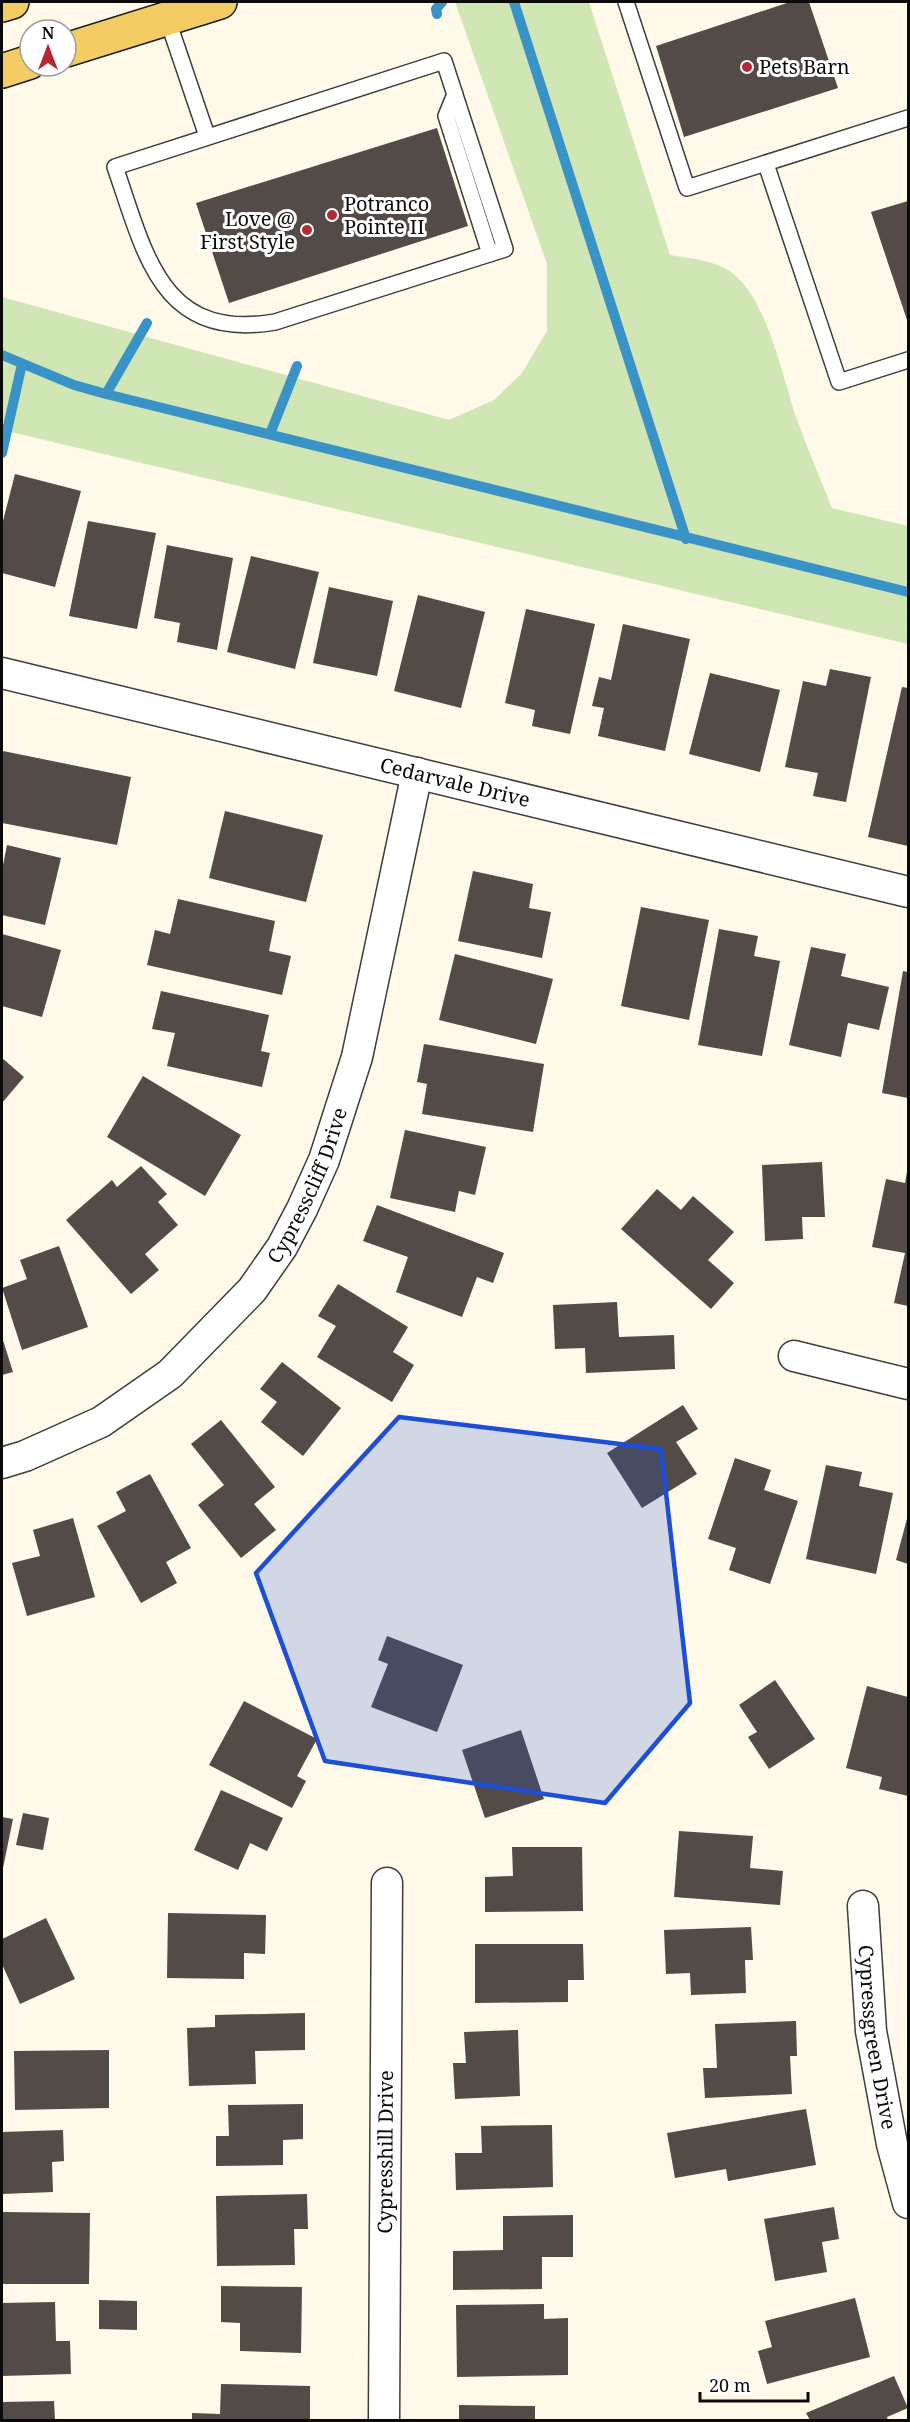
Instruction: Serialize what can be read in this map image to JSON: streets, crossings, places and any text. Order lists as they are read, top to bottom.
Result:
{
  "streets": {
    "street": [
      "Cedarvale Drive",
      "Cypresscliff Drive",
      "Cypressgreen Drive",
      "Cypresshill Drive"
    ]
  },
  "crossings": [
    ["Cedarvale Drive", "Cypresscliff Drive"]
  ],
  "places": ["Pets Barn", "Potranco Pointe II", "Love @ First Style"],
  "scale_bar": "20 m",
  "north": "top"
}
